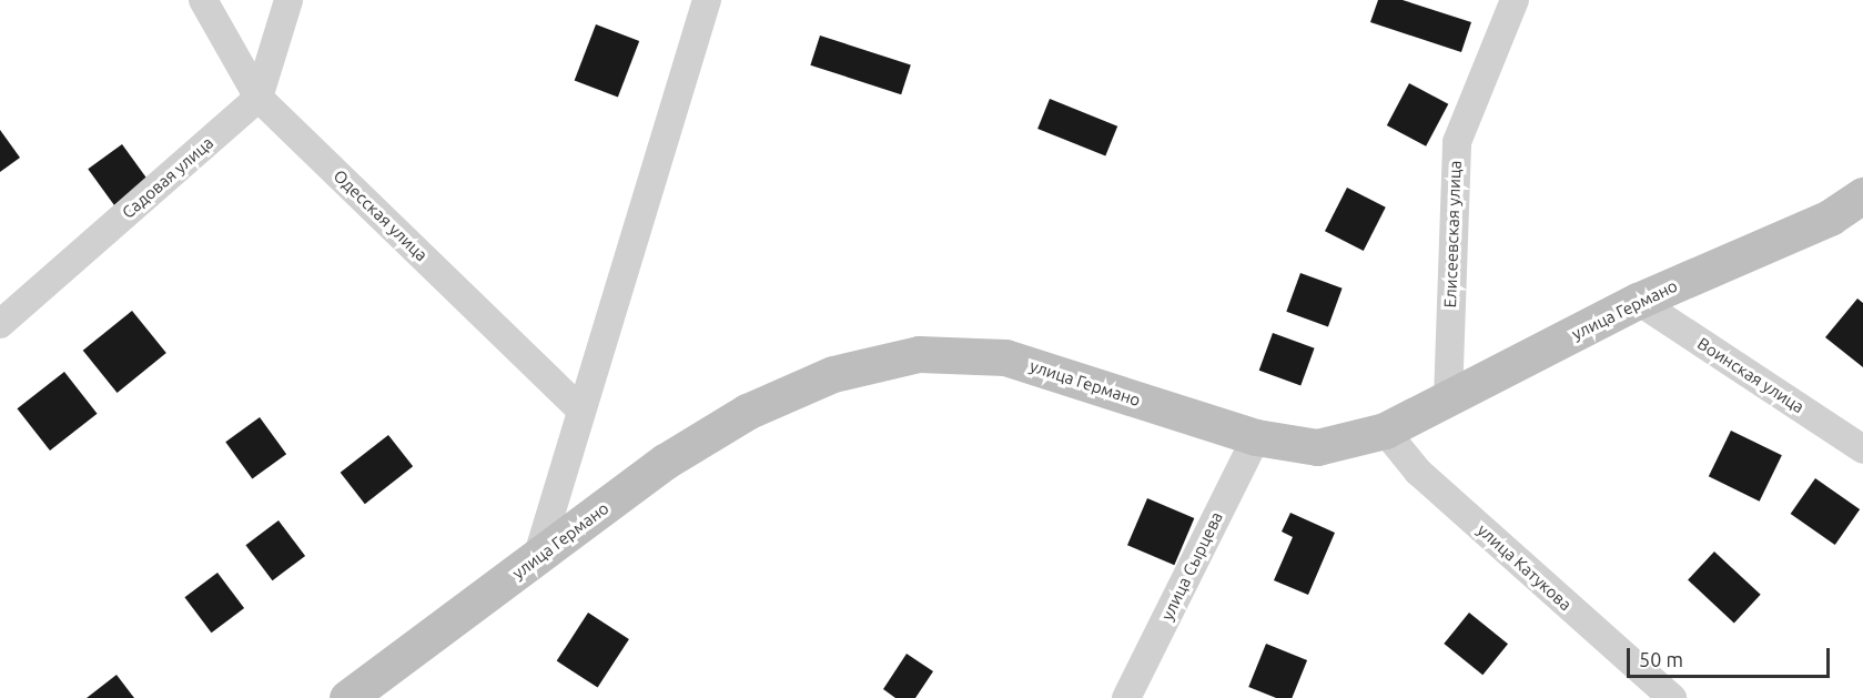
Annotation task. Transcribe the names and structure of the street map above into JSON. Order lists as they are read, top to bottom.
{
  "streets": {
    "main road": ["улица Германо"],
    "street": [
      "Садовая улица",
      "Одесская улица",
      "Елисеевская улица",
      "Воинская улица",
      "улица Сырцева",
      "улица Катукова"
    ]
  },
  "crossings": [
    ["Садовая улица", "Одесская улица"],
    ["Елисеевская улица", "улица Германо"],
    ["улица Германо", "Воинская улица"],
    ["улица Германо", "улица Сырцева"],
    ["улица Германо", "улица Катукова"]
  ],
  "scale_bar": "50 m"
}
